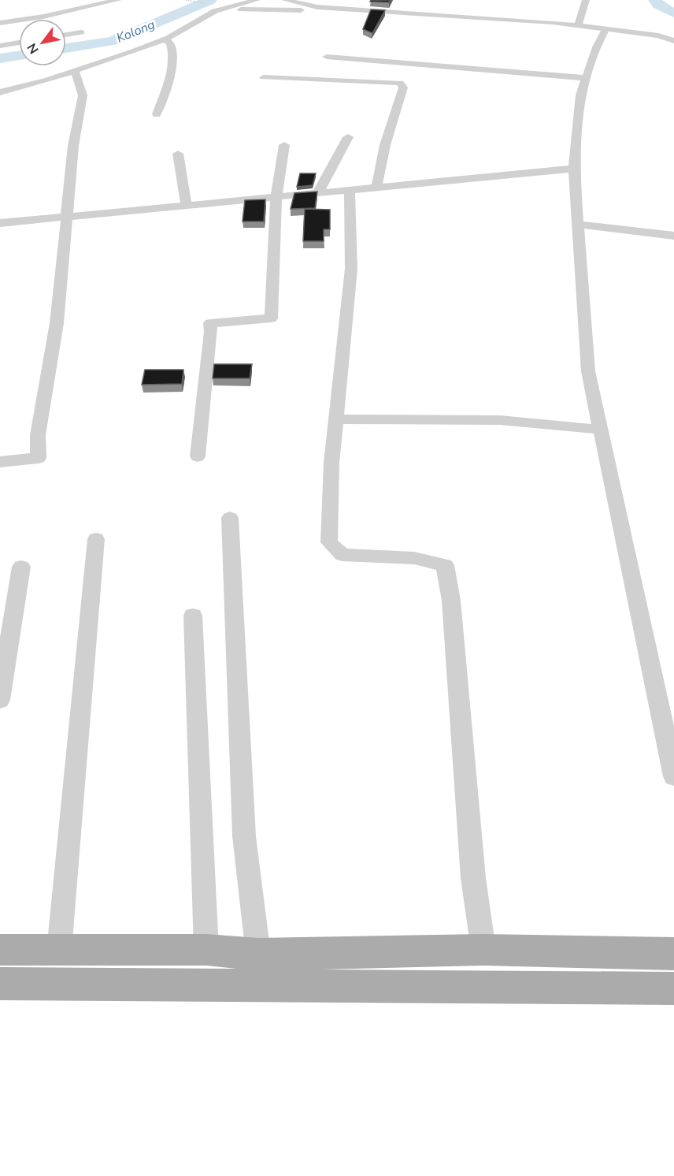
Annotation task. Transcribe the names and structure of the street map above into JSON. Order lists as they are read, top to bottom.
{
  "water": ["Kolong"],
  "north": "bottom left"
}
